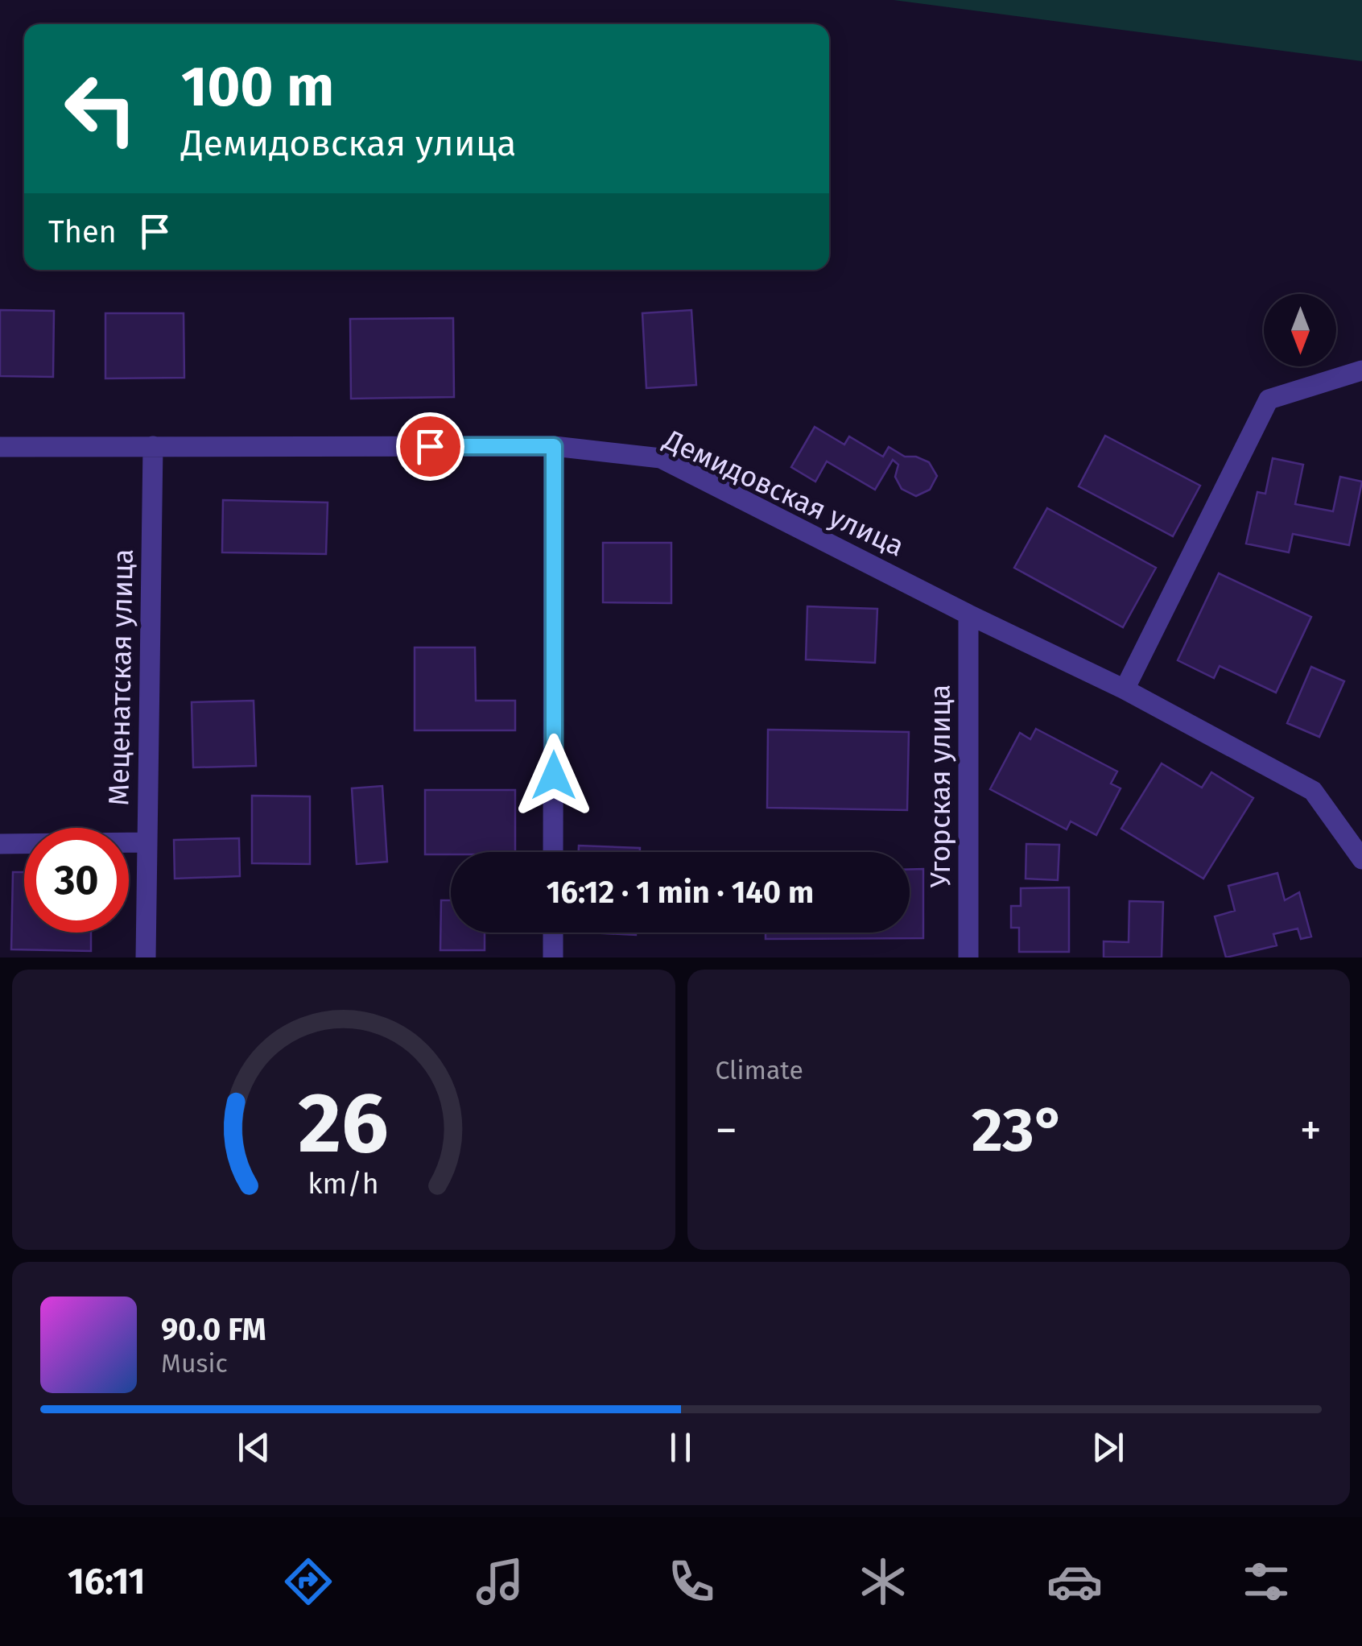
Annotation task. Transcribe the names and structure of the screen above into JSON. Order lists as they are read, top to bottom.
{
  "streets": {
    "street": ["Демидовская улица", "Меценатская улица", "Угорская улица"]
  },
  "crossings": [
    ["Демидовская улица", "Меценатская улица"],
    ["Демидовская улица", "Угорская улица"]
  ],
  "north": "bottom",
  "page": {
    "turn": ["100 m", "Демидовская улица"],
    "then": "Then",
    "limit": "30",
    "trip": "16:12 · 1 min · 140 m",
    "tile": "Climate",
    "heat": ["−", "23°", "+"],
    "song": ["90.0 FM", "Music"],
    "tabs": "16:11",
    "gauge": ["26", "km/h"]
  }
}
